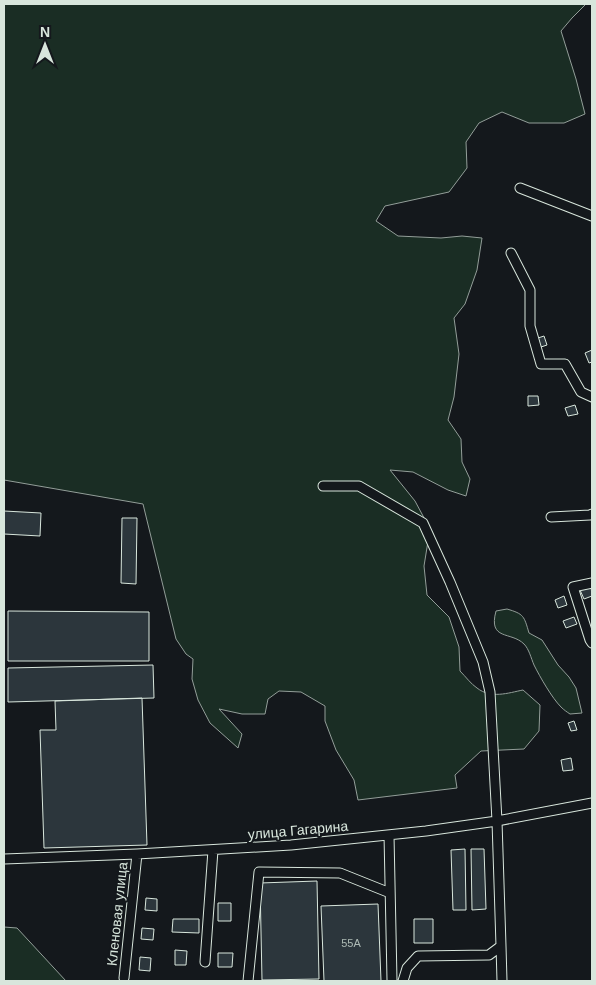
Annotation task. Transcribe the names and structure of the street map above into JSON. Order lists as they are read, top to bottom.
{
  "streets": {
    "street": ["улица Гагарина", "Кленовая улица"]
  },
  "crossings": [
    ["улица Гагарина", "Кленовая улица"]
  ],
  "house_numbers": ["55А"],
  "north": "top"
}
